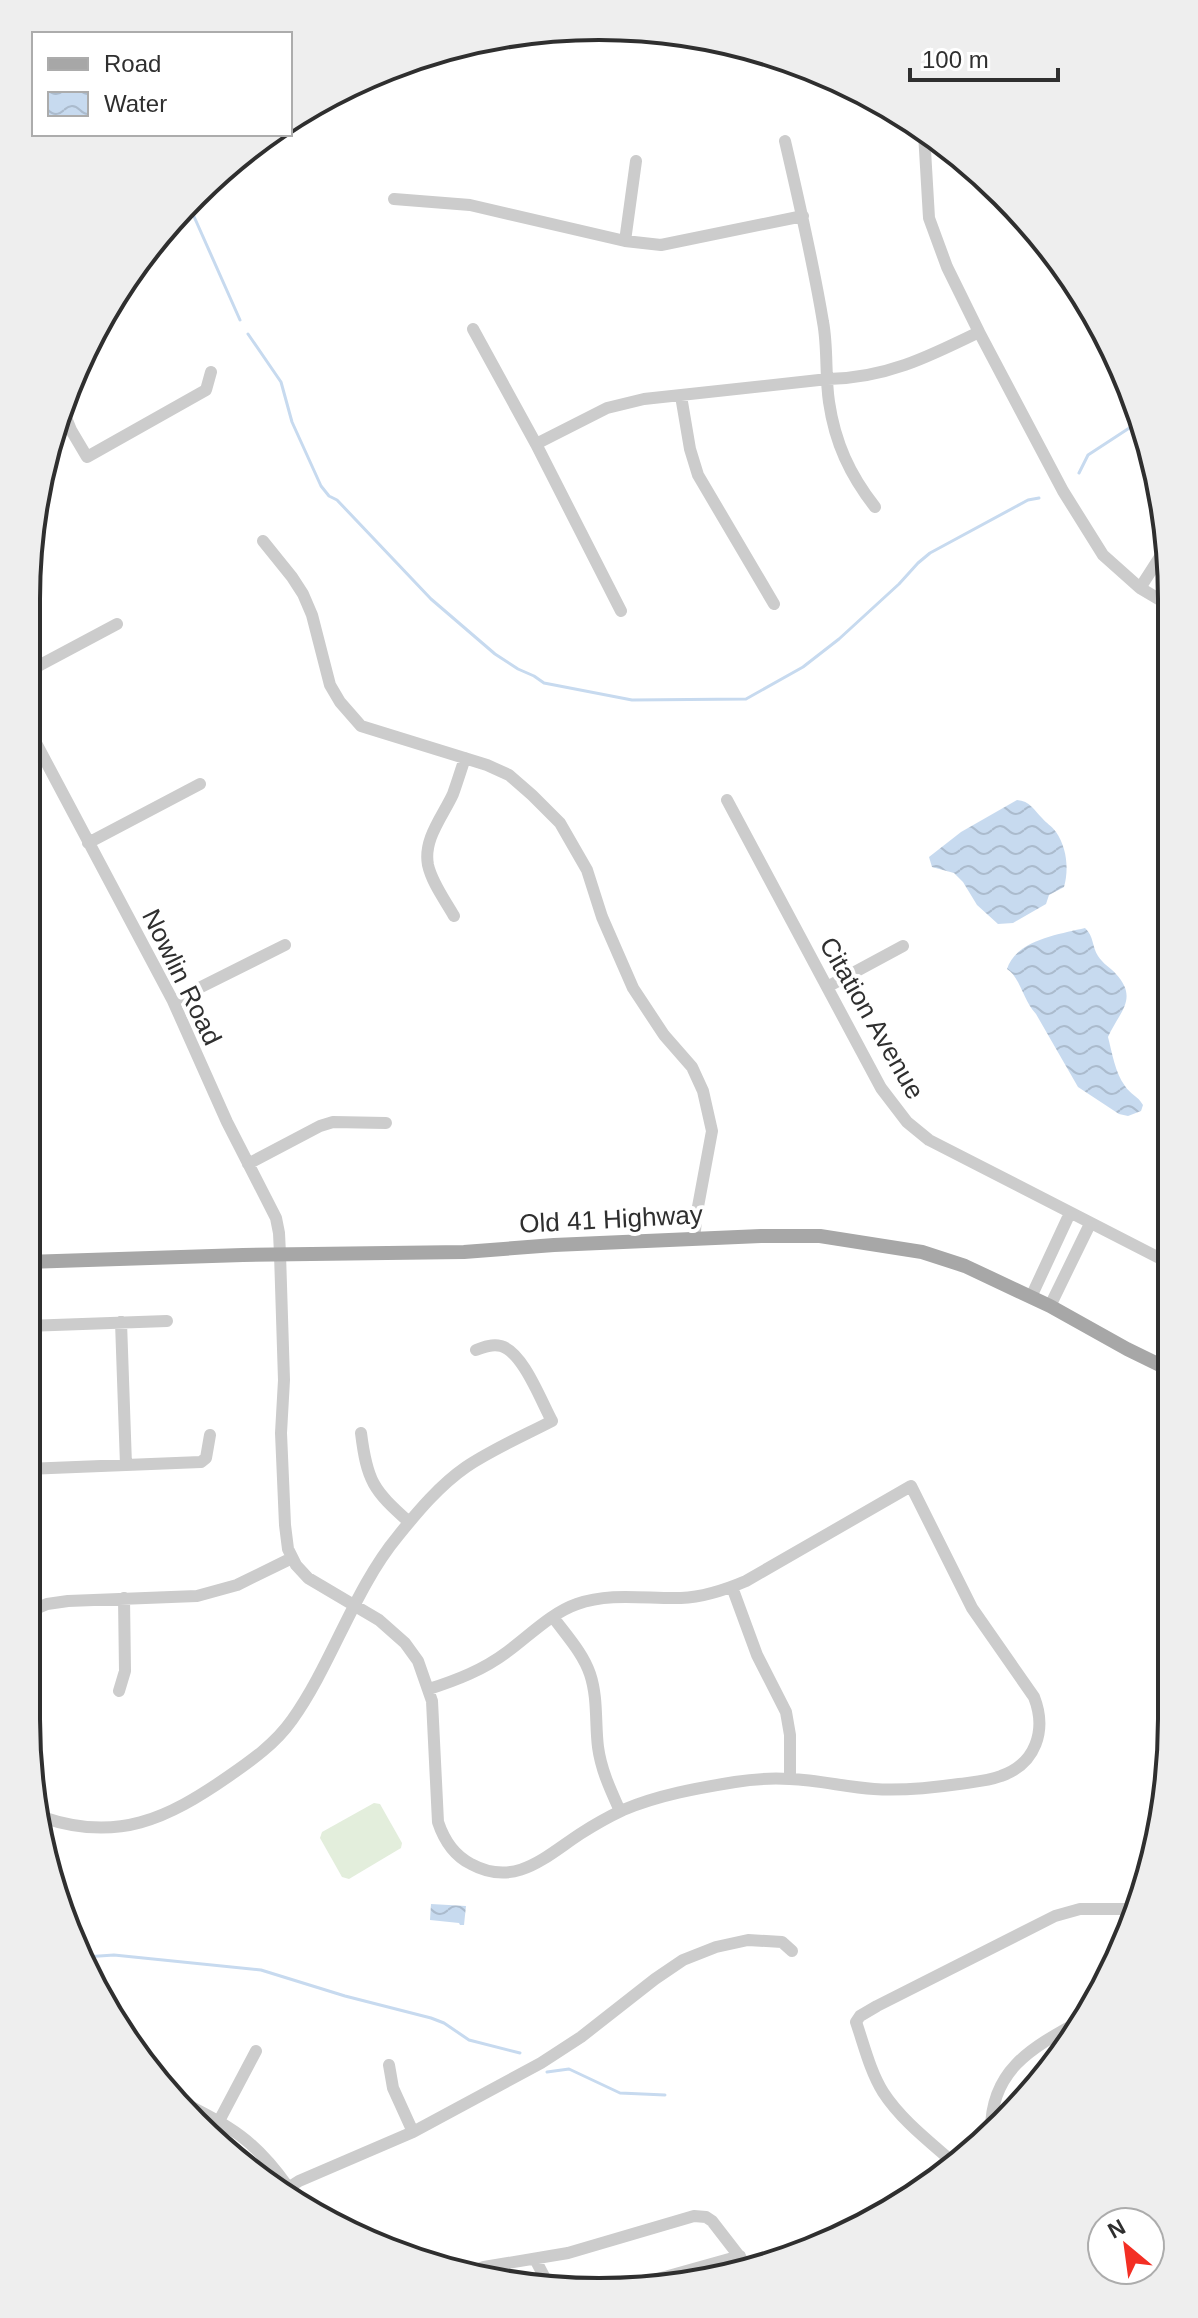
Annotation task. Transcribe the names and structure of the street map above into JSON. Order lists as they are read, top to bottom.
{
  "streets": {
    "main road": ["Old 41 Highway"],
    "street": ["Nowlin Road", "Citation Avenue"]
  },
  "crossings": [
    ["Nowlin Road", "Old 41 Highway"]
  ],
  "legend": ["Road", "Water"],
  "scale_bar": "100 m",
  "north": "top left"
}
